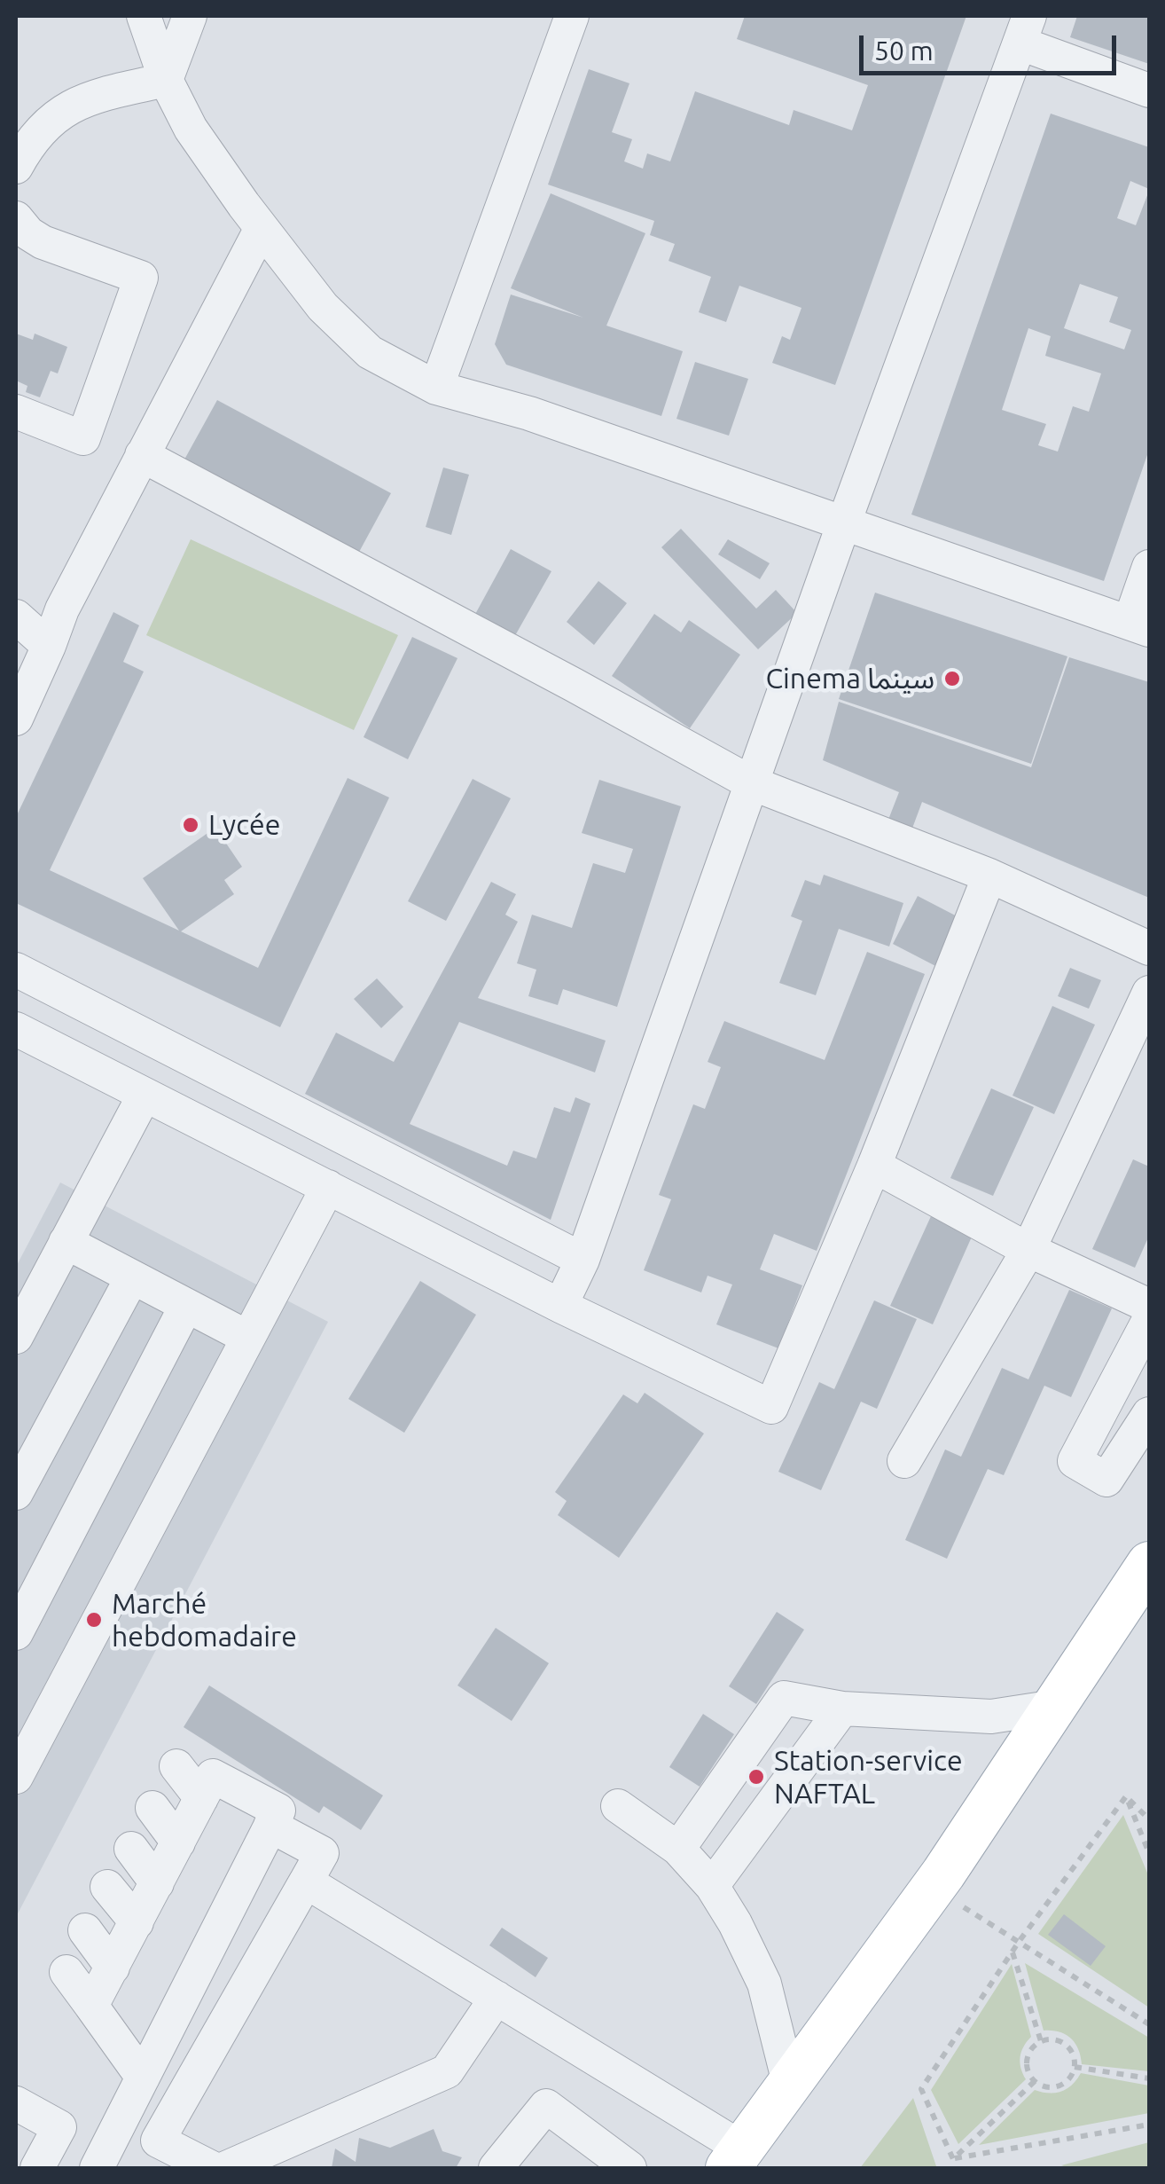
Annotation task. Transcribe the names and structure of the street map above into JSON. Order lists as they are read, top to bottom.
{
  "places": [
    "Cinema سينما",
    "Lycée",
    "Marché hebdomadaire",
    "Station-service NAFTAL"
  ],
  "scale_bar": "50 m"
}
